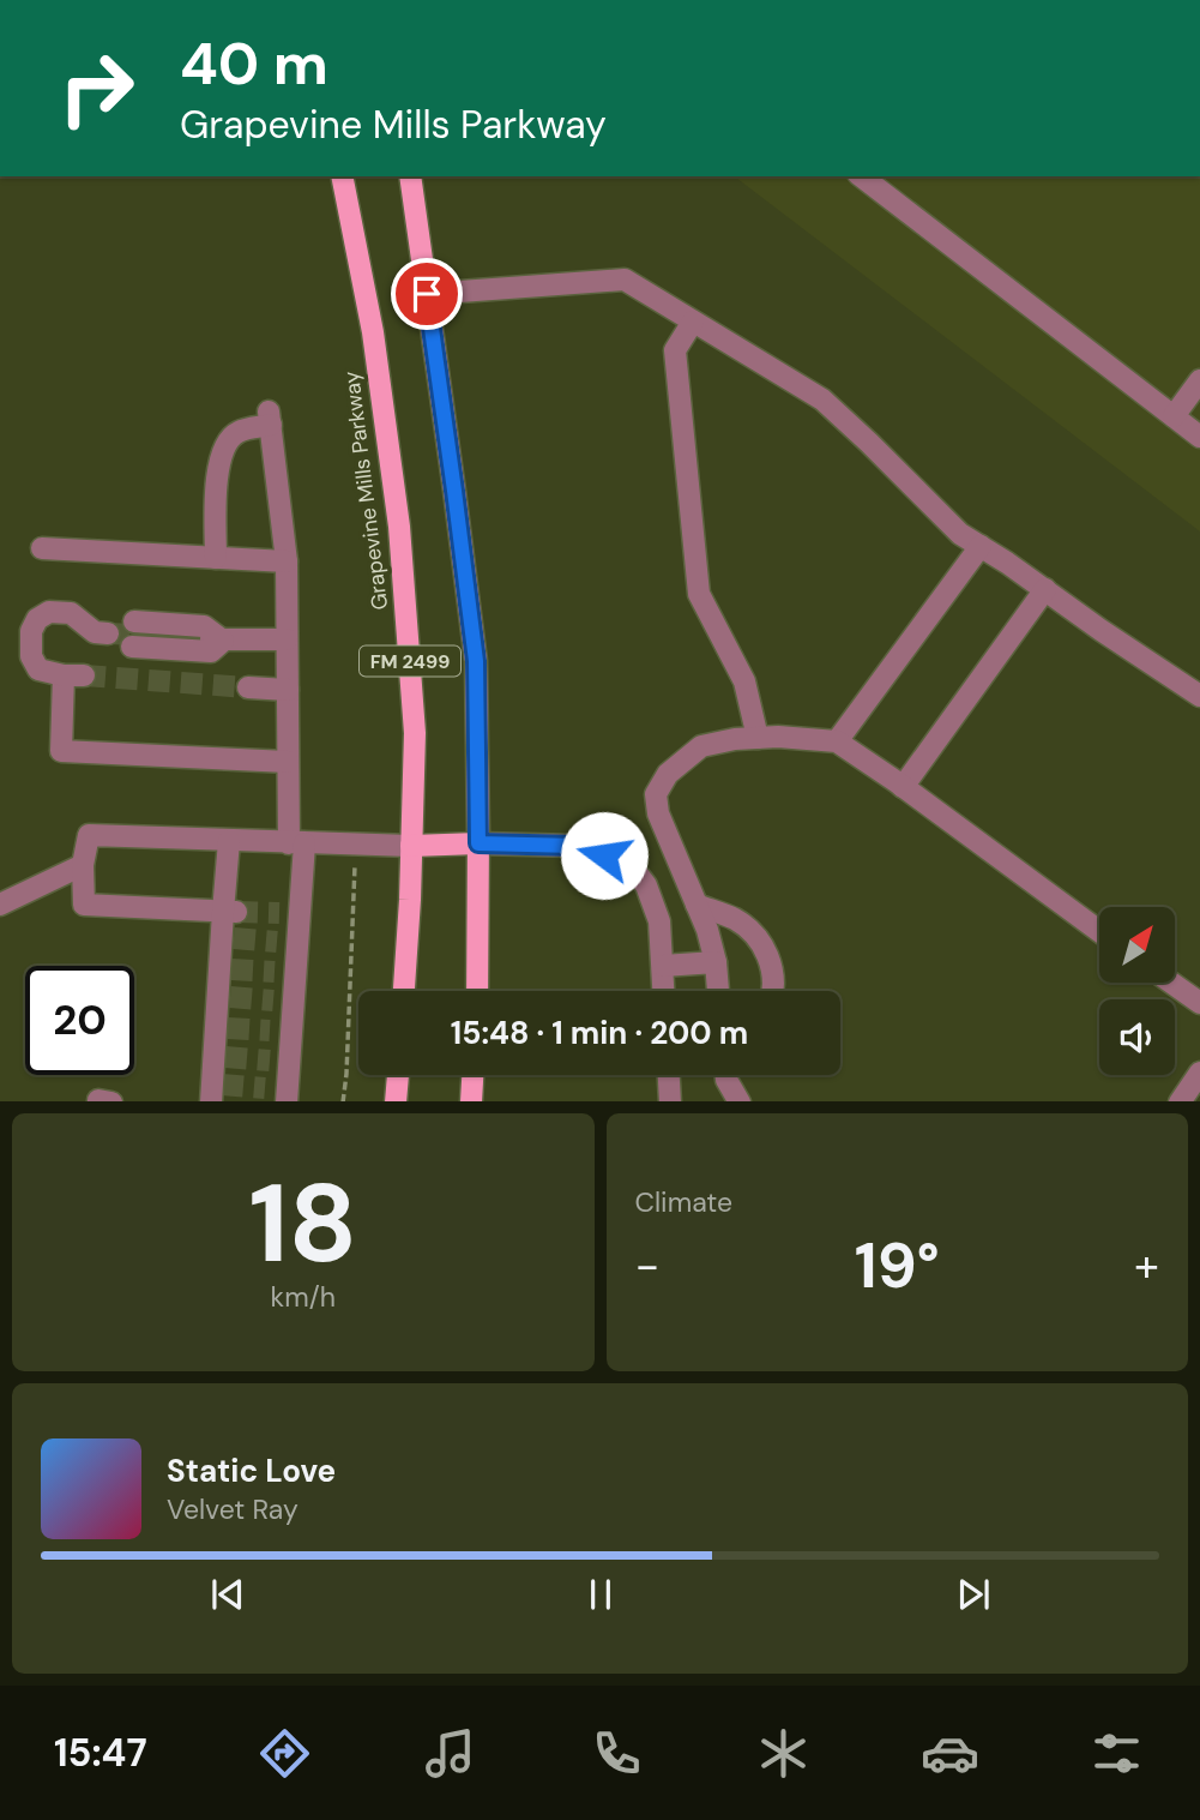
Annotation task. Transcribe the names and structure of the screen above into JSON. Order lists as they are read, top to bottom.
{
  "streets": {
    "main road": ["Grapevine Mills Parkway", "FM 2499"]
  },
  "north": "top right",
  "page": {
    "turn": ["40 m", "Grapevine Mills Parkway"],
    "limit": "20",
    "trip": "15:48 · 1 min · 200 m",
    "tile": [
      ["18", "km/h"],
      "Climate"
    ],
    "heat": ["−", "19°", "+"],
    "song": ["Static Love", "Velvet Ray"],
    "tabs": "15:47"
  }
}
